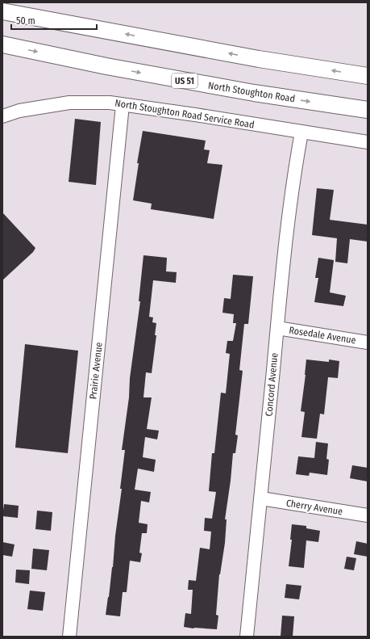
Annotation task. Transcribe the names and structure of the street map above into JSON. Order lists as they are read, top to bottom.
{
  "streets": {
    "main road": ["US 51", "North Stoughton Road"],
    "street": [
      "North Stoughton Road Service Road",
      "Rosedale Avenue",
      "Prairie Avenue",
      "Concord Avenue",
      "Cherry Avenue"
    ]
  },
  "crossings": [
    ["North Stoughton Road Service Road", "Prairie Avenue"],
    ["North Stoughton Road Service Road", "Concord Avenue"],
    ["Rosedale Avenue", "Concord Avenue"],
    ["Concord Avenue", "Cherry Avenue"]
  ],
  "scale_bar": "50 m"
}
